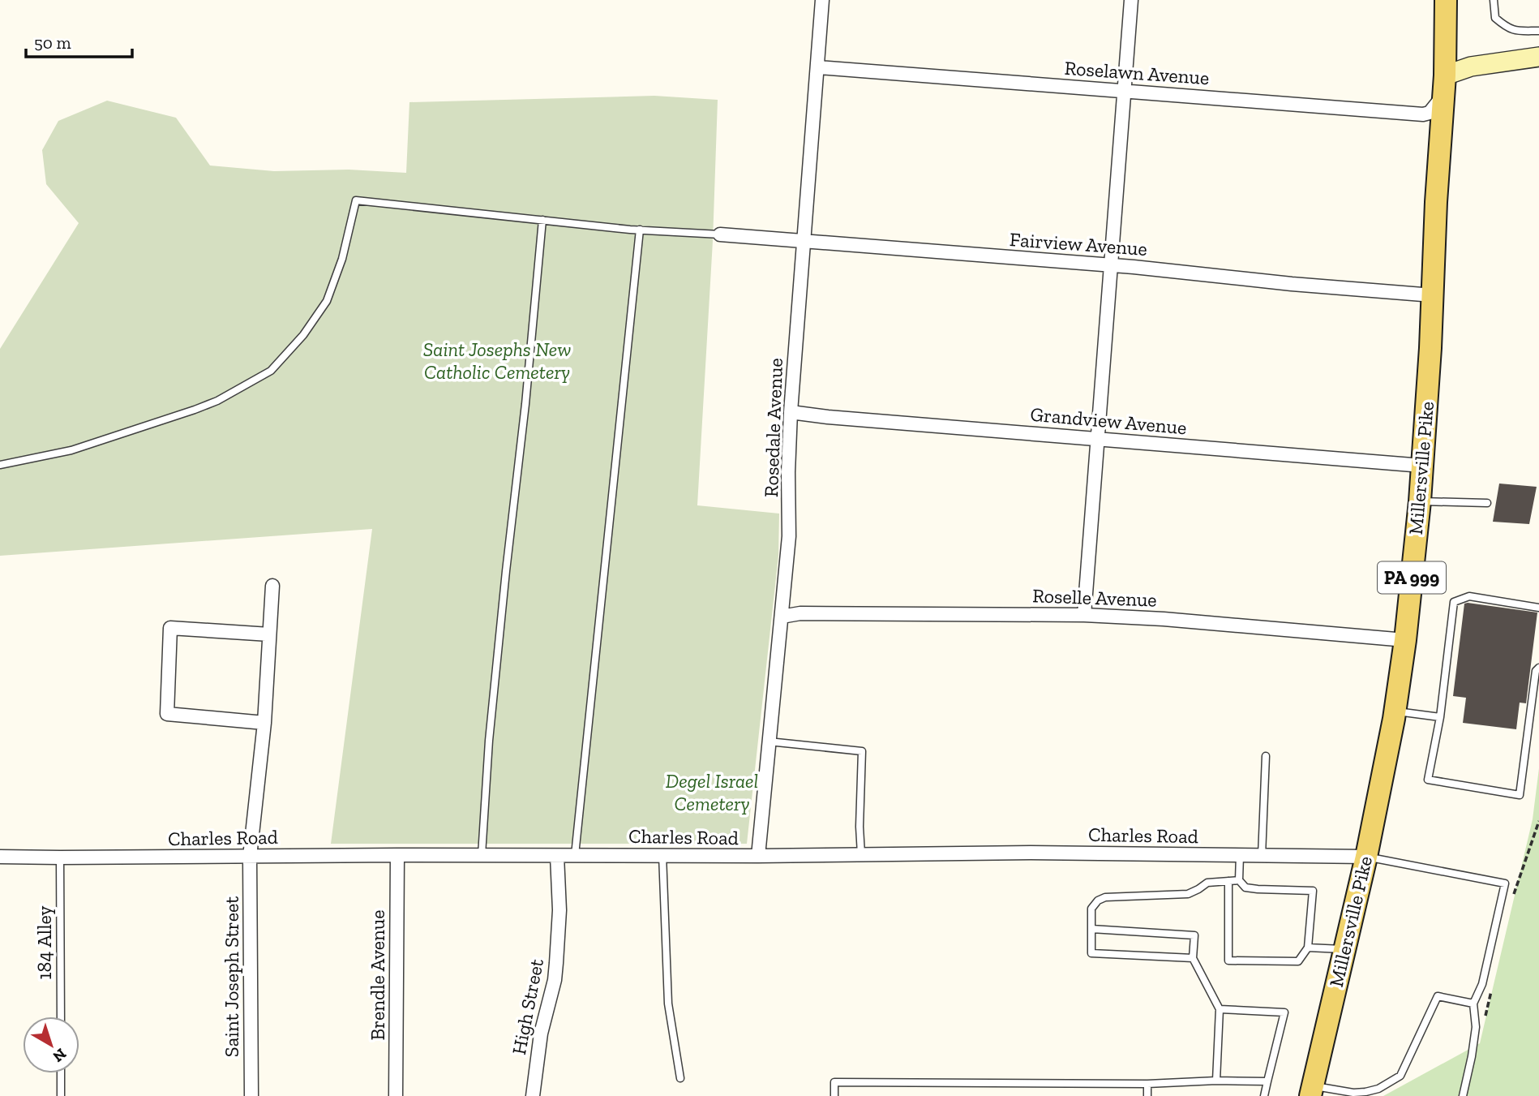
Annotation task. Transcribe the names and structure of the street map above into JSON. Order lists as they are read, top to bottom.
{
  "streets": {
    "main road": ["Millersville Pike", "PA 999"],
    "street": [
      "Roselawn Avenue",
      "Fairview Avenue",
      "Grandview Avenue",
      "Rosedale Avenue",
      "Roselle Avenue",
      "Charles Road",
      "Brendle Avenue",
      "Saint Joseph Street",
      "High Street"
    ],
    "lane": ["184 Alley"]
  },
  "crossings": [
    ["Roselawn Avenue", "Rosedale Avenue"],
    ["Roselawn Avenue", "Millersville Pike"],
    ["Fairview Avenue", "Rosedale Avenue"],
    ["Fairview Avenue", "Millersville Pike"],
    ["Grandview Avenue", "Rosedale Avenue"],
    ["Grandview Avenue", "Millersville Pike"],
    ["Rosedale Avenue", "Roselle Avenue"],
    ["Rosedale Avenue", "Charles Road"],
    ["Millersville Pike", "Roselle Avenue"],
    ["Millersville Pike", "Charles Road"],
    ["Charles Road", "184 Alley"],
    ["Charles Road", "Brendle Avenue"],
    ["Charles Road", "Saint Joseph Street"],
    ["Charles Road", "High Street"]
  ],
  "parks": ["Saint Josephs New Catholic Cemetery", "Degel Israel Cemetery"],
  "scale_bar": "50 m",
  "north": "bottom right"
}
